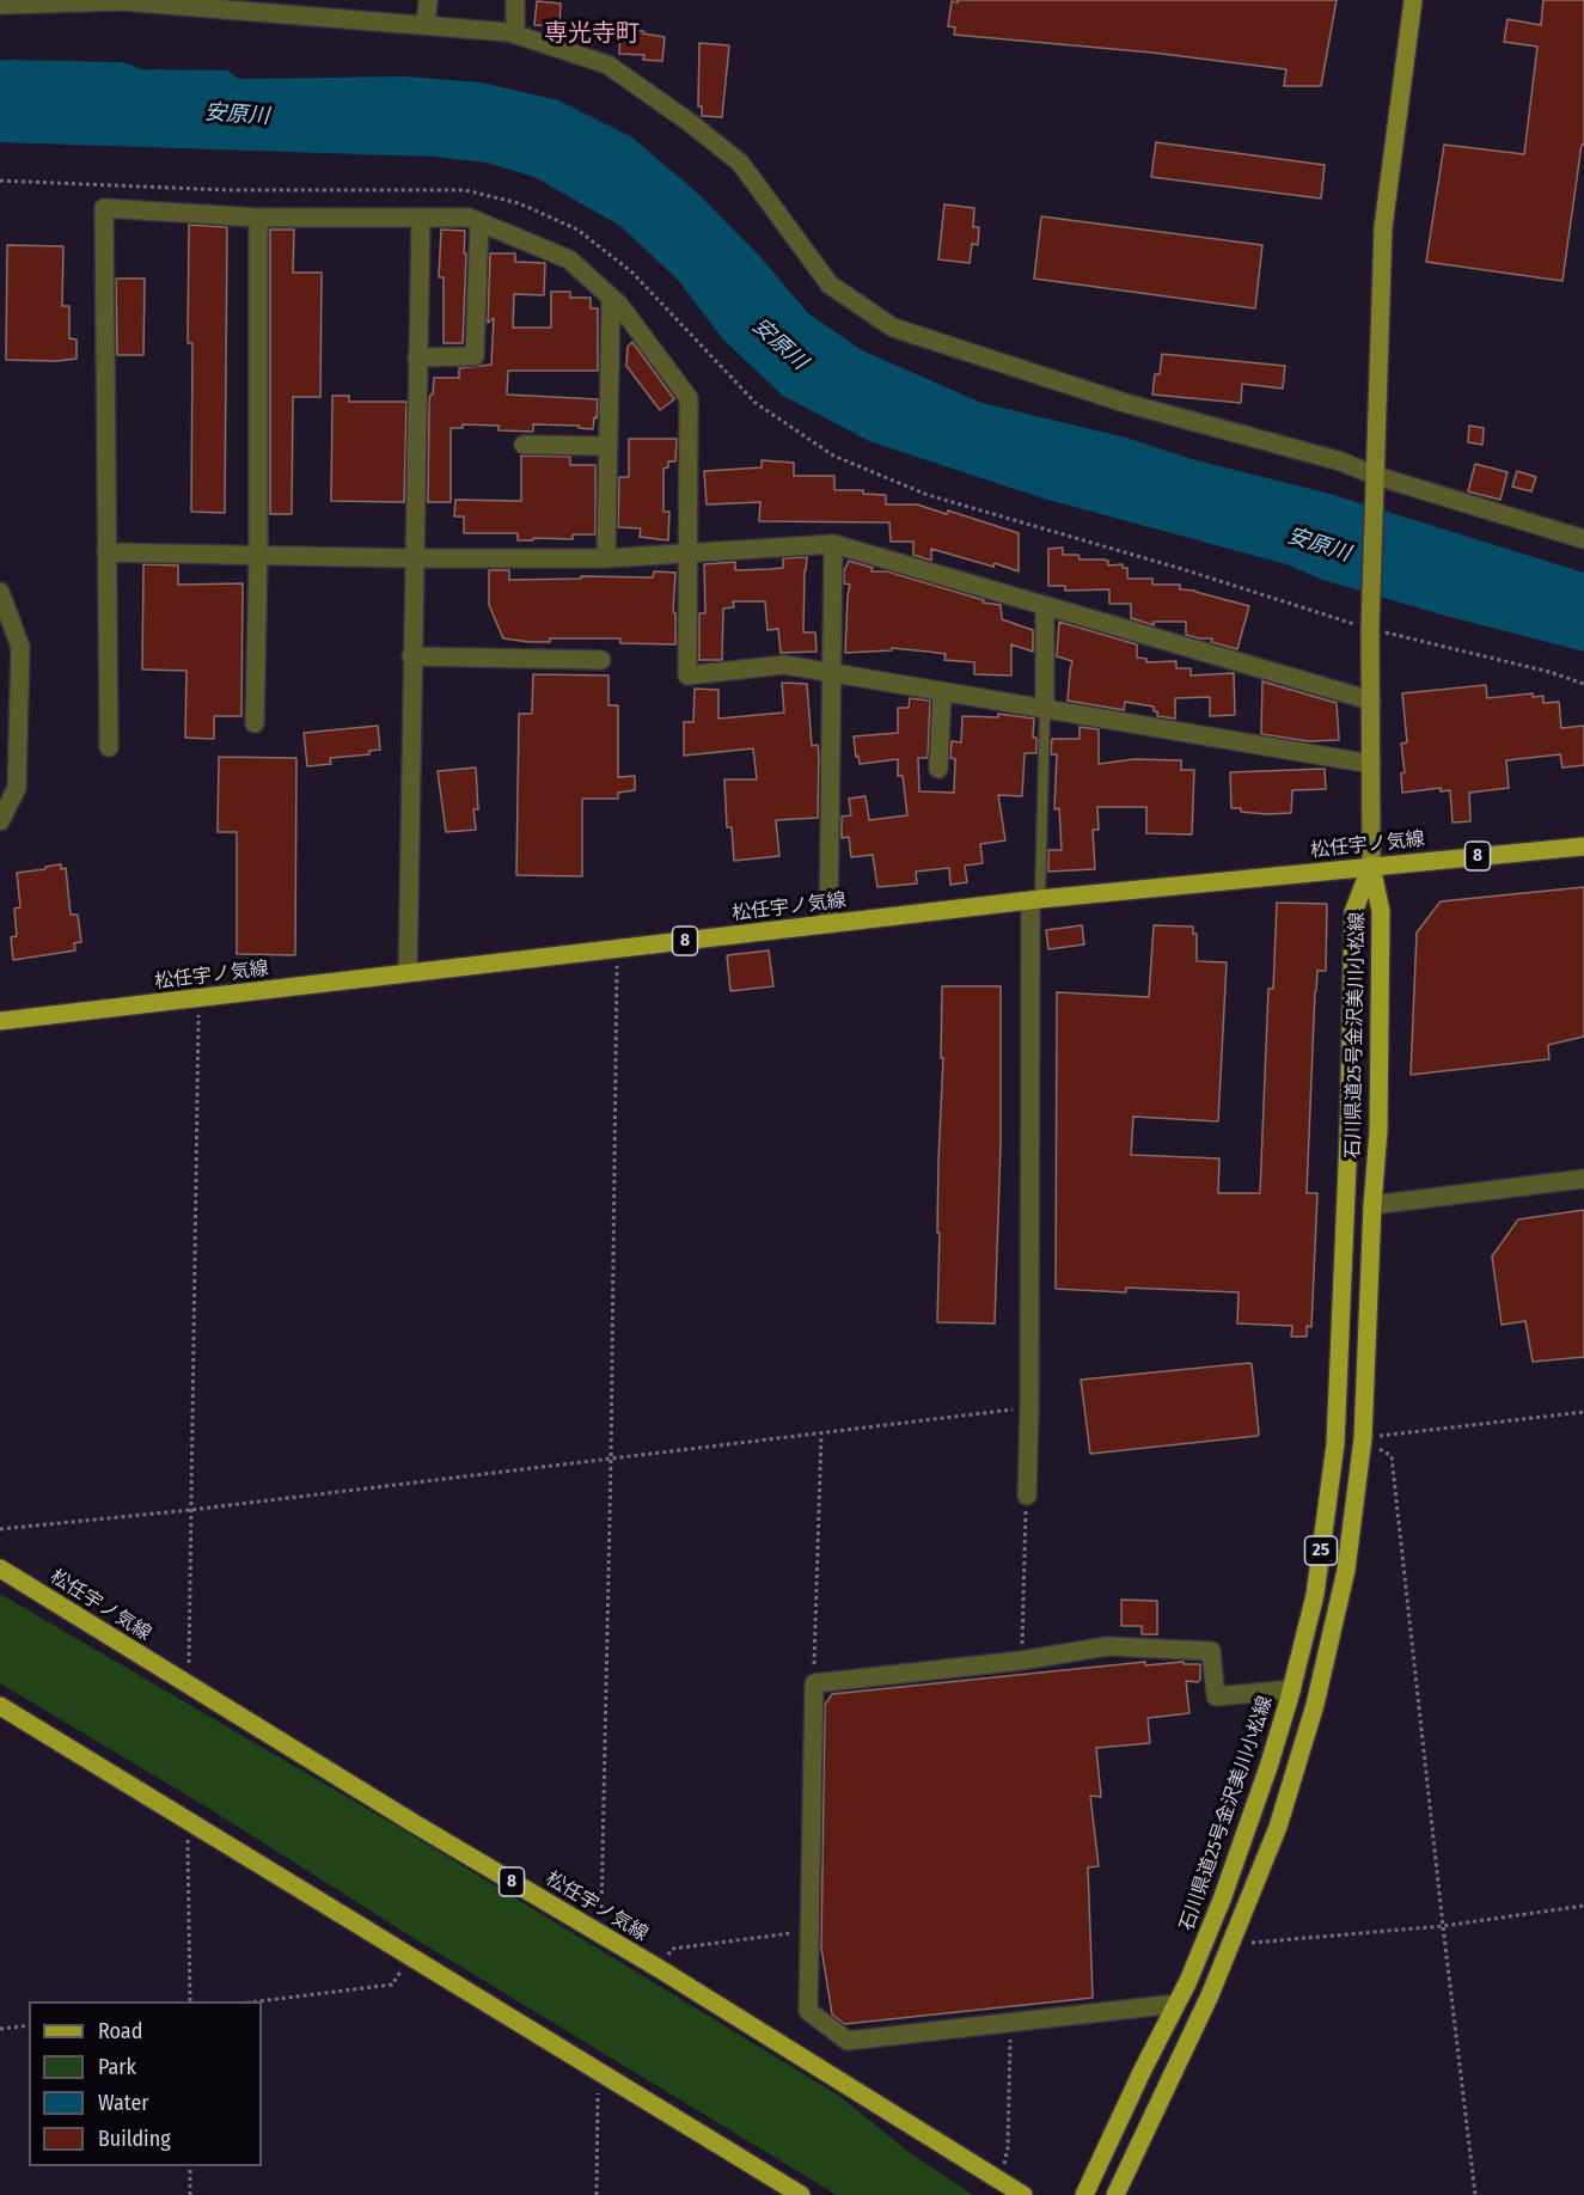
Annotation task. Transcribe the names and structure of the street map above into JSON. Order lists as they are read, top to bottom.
{
  "streets": {
    "main road": [
      "松任宇ノ気線",
      "8",
      "石川県道25号金沢美川小松線",
      "25"
    ]
  },
  "crossings": [
    ["松任宇ノ気線", "石川県道25号金沢美川小松線"]
  ],
  "districts": ["専光寺町"],
  "water": ["安原川"],
  "legend": [
    "Road",
    "Park",
    "Water",
    "Building"
  ]
}
